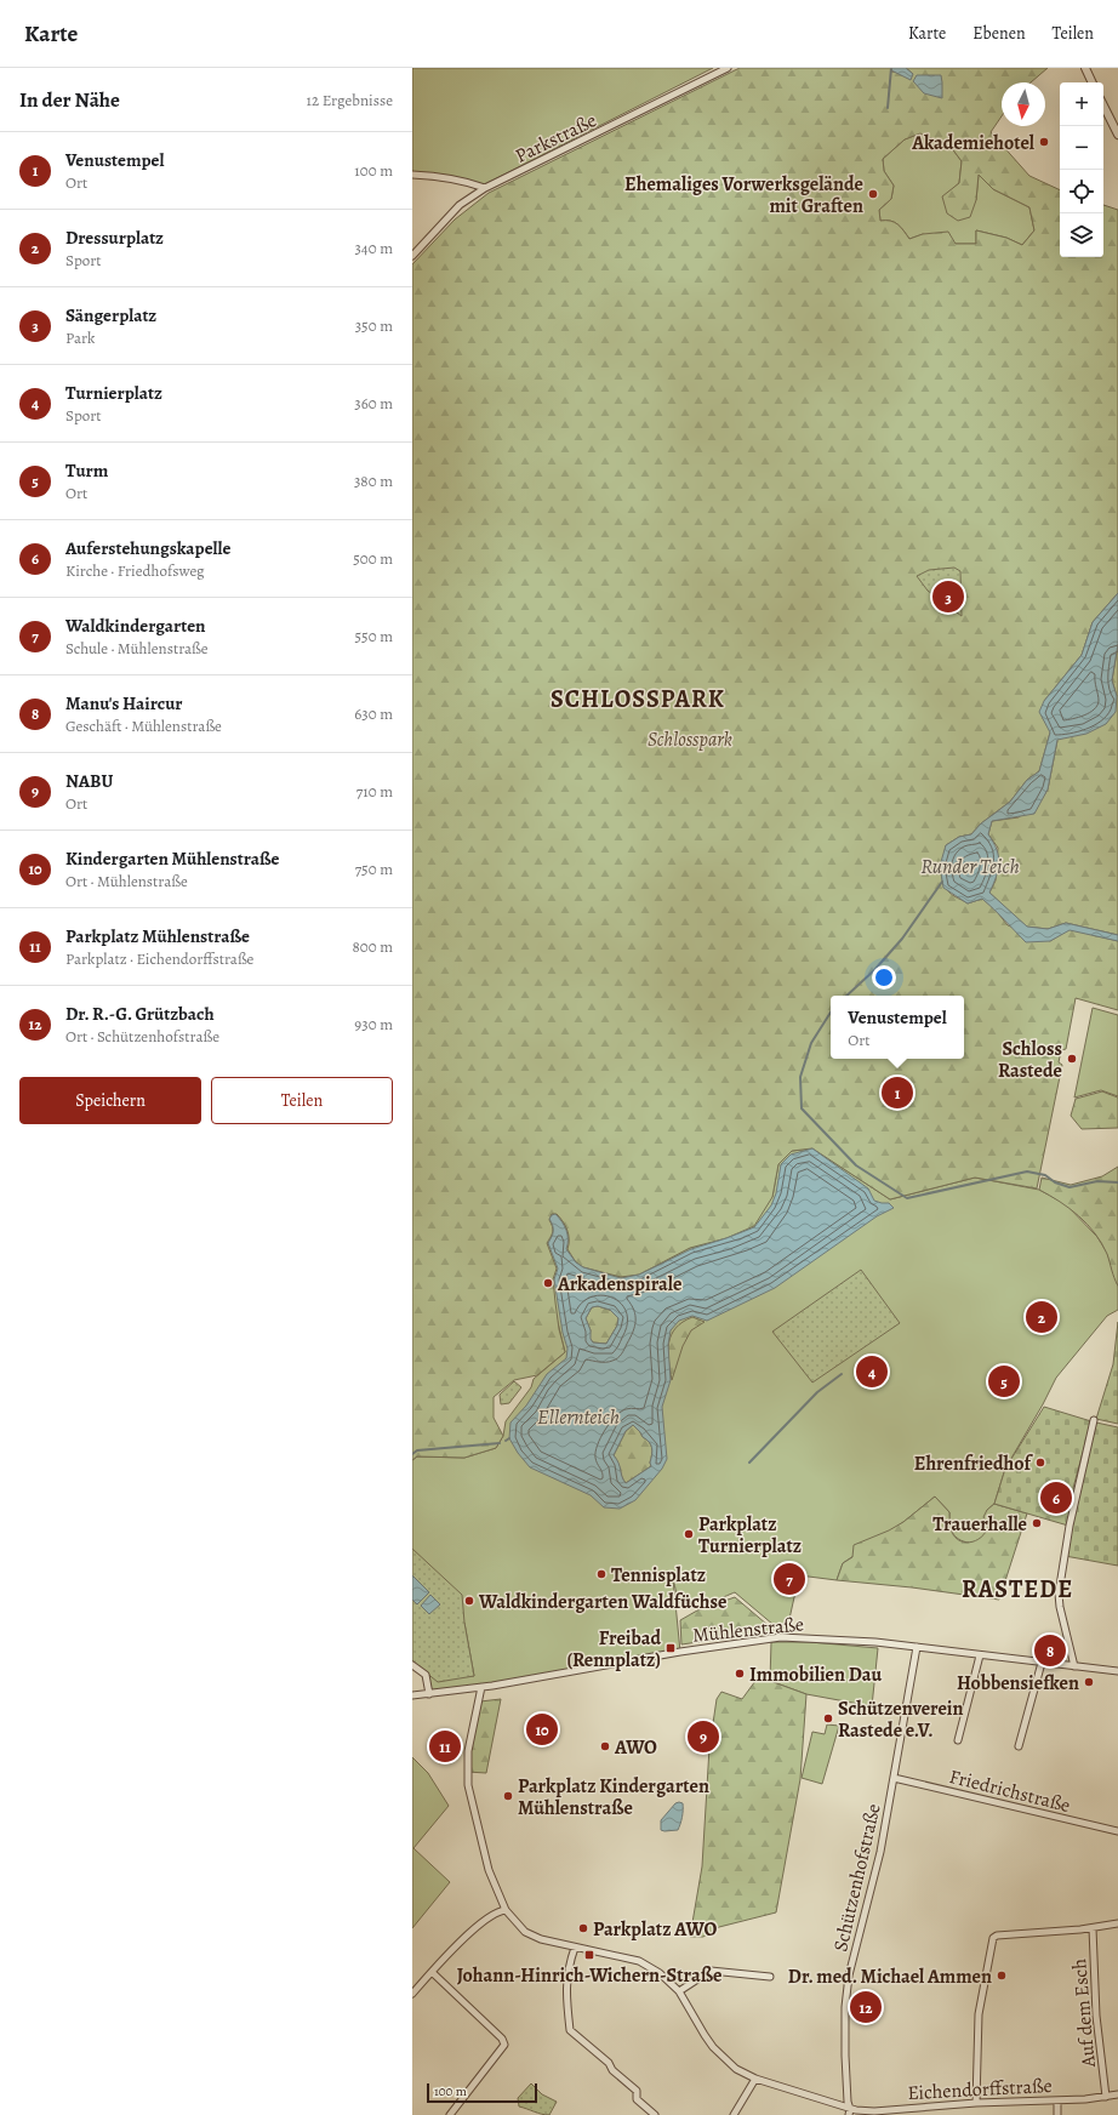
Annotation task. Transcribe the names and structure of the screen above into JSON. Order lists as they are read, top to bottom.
{
  "streets": {
    "street": [
      "Parkstraße",
      "Mühlenstraße",
      "Friedrichstraße",
      "Schützenhofstraße",
      "Auf dem Esch",
      "Eichendorffstraße"
    ]
  },
  "crossings": [
    ["Mühlenstraße", "Schützenhofstraße"],
    ["Mühlenstraße", "Eichendorffstraße"],
    ["Friedrichstraße", "Schützenhofstraße"],
    ["Schützenhofstraße", "Eichendorffstraße"],
    ["Auf dem Esch", "Eichendorffstraße"]
  ],
  "districts": ["SCHLOSSPARK", "RASTEDE"],
  "water": ["Runder Teich", "Ellernteich"],
  "parks": ["Schlosspark"],
  "places": {
    "other": [
      "Akademiehotel",
      "Ehemaliges Vorwerksgelände mit Graften",
      "Schloss Rastede",
      "Arkadenspirale",
      "Ehrenfriedhof",
      "Trauerhalle",
      "Parkplatz Turnierplatz",
      "Tennisplatz",
      "Waldkindergarten Waldfüchse",
      "Immobilien Dau",
      "Hobbensiefken",
      "Schützenverein Rastede e.V.",
      "AWO",
      "Parkplatz Kindergarten Mühlenstraße",
      "Parkplatz AWO",
      "Dr. med. Michael Ammen"
    ],
    "transit": ["Freibad (Rennplatz)", "Johann-Hinrich-Wichern-Straße"]
  },
  "scale_bar": "100 m",
  "north": "bottom",
  "page": {
    "header": "Karte",
    "nav": ["Karte", "Ebenen", "Teilen"],
    "heading": ["In der Nähe", "12 Ergebnisse"],
    "map_buttons": ["+", "−"],
    "list": [
      {
        "mark": "1",
        "name": "Venustempel",
        "note": "Ort",
        "value": "100 m"
      },
      {
        "mark": "2",
        "name": "Dressurplatz",
        "note": "Sport",
        "value": "340 m"
      },
      {
        "mark": "3",
        "name": "Sängerplatz",
        "note": "Park",
        "value": "350 m"
      },
      {
        "mark": "4",
        "name": "Turnierplatz",
        "note": "Sport",
        "value": "360 m"
      },
      {
        "mark": "5",
        "name": "Turm",
        "note": "Ort",
        "value": "380 m"
      },
      {
        "mark": "6",
        "name": "Auferstehungskapelle",
        "note": "Kirche · Friedhofsweg",
        "value": "500 m"
      },
      {
        "mark": "7",
        "name": "Waldkindergarten",
        "note": "Schule · Mühlenstraße",
        "value": "550 m"
      },
      {
        "mark": "8",
        "name": "Manu's Haircur",
        "note": "Geschäft · Mühlenstraße",
        "value": "630 m"
      },
      {
        "mark": "9",
        "name": "NABU",
        "note": "Ort",
        "value": "710 m"
      },
      {
        "mark": "10",
        "name": "Kindergarten Mühlenstraße",
        "note": "Ort · Mühlenstraße",
        "value": "750 m"
      },
      {
        "mark": "11",
        "name": "Parkplatz Mühlenstraße",
        "note": "Parkplatz · Eichendorffstraße",
        "value": "800 m"
      },
      {
        "mark": "12",
        "name": "Dr. R.-G. Grützbach",
        "note": "Ort · Schützenhofstraße",
        "value": "930 m"
      }
    ],
    "pins": [
      "3",
      "1",
      "2",
      "4",
      "5",
      "6",
      "7",
      "8",
      "10",
      "9",
      "11",
      "12"
    ],
    "popup": ["Venustempel", "Ort"],
    "buttons": ["Speichern", "Teilen"],
    "scale": "100 m"
  }
}
